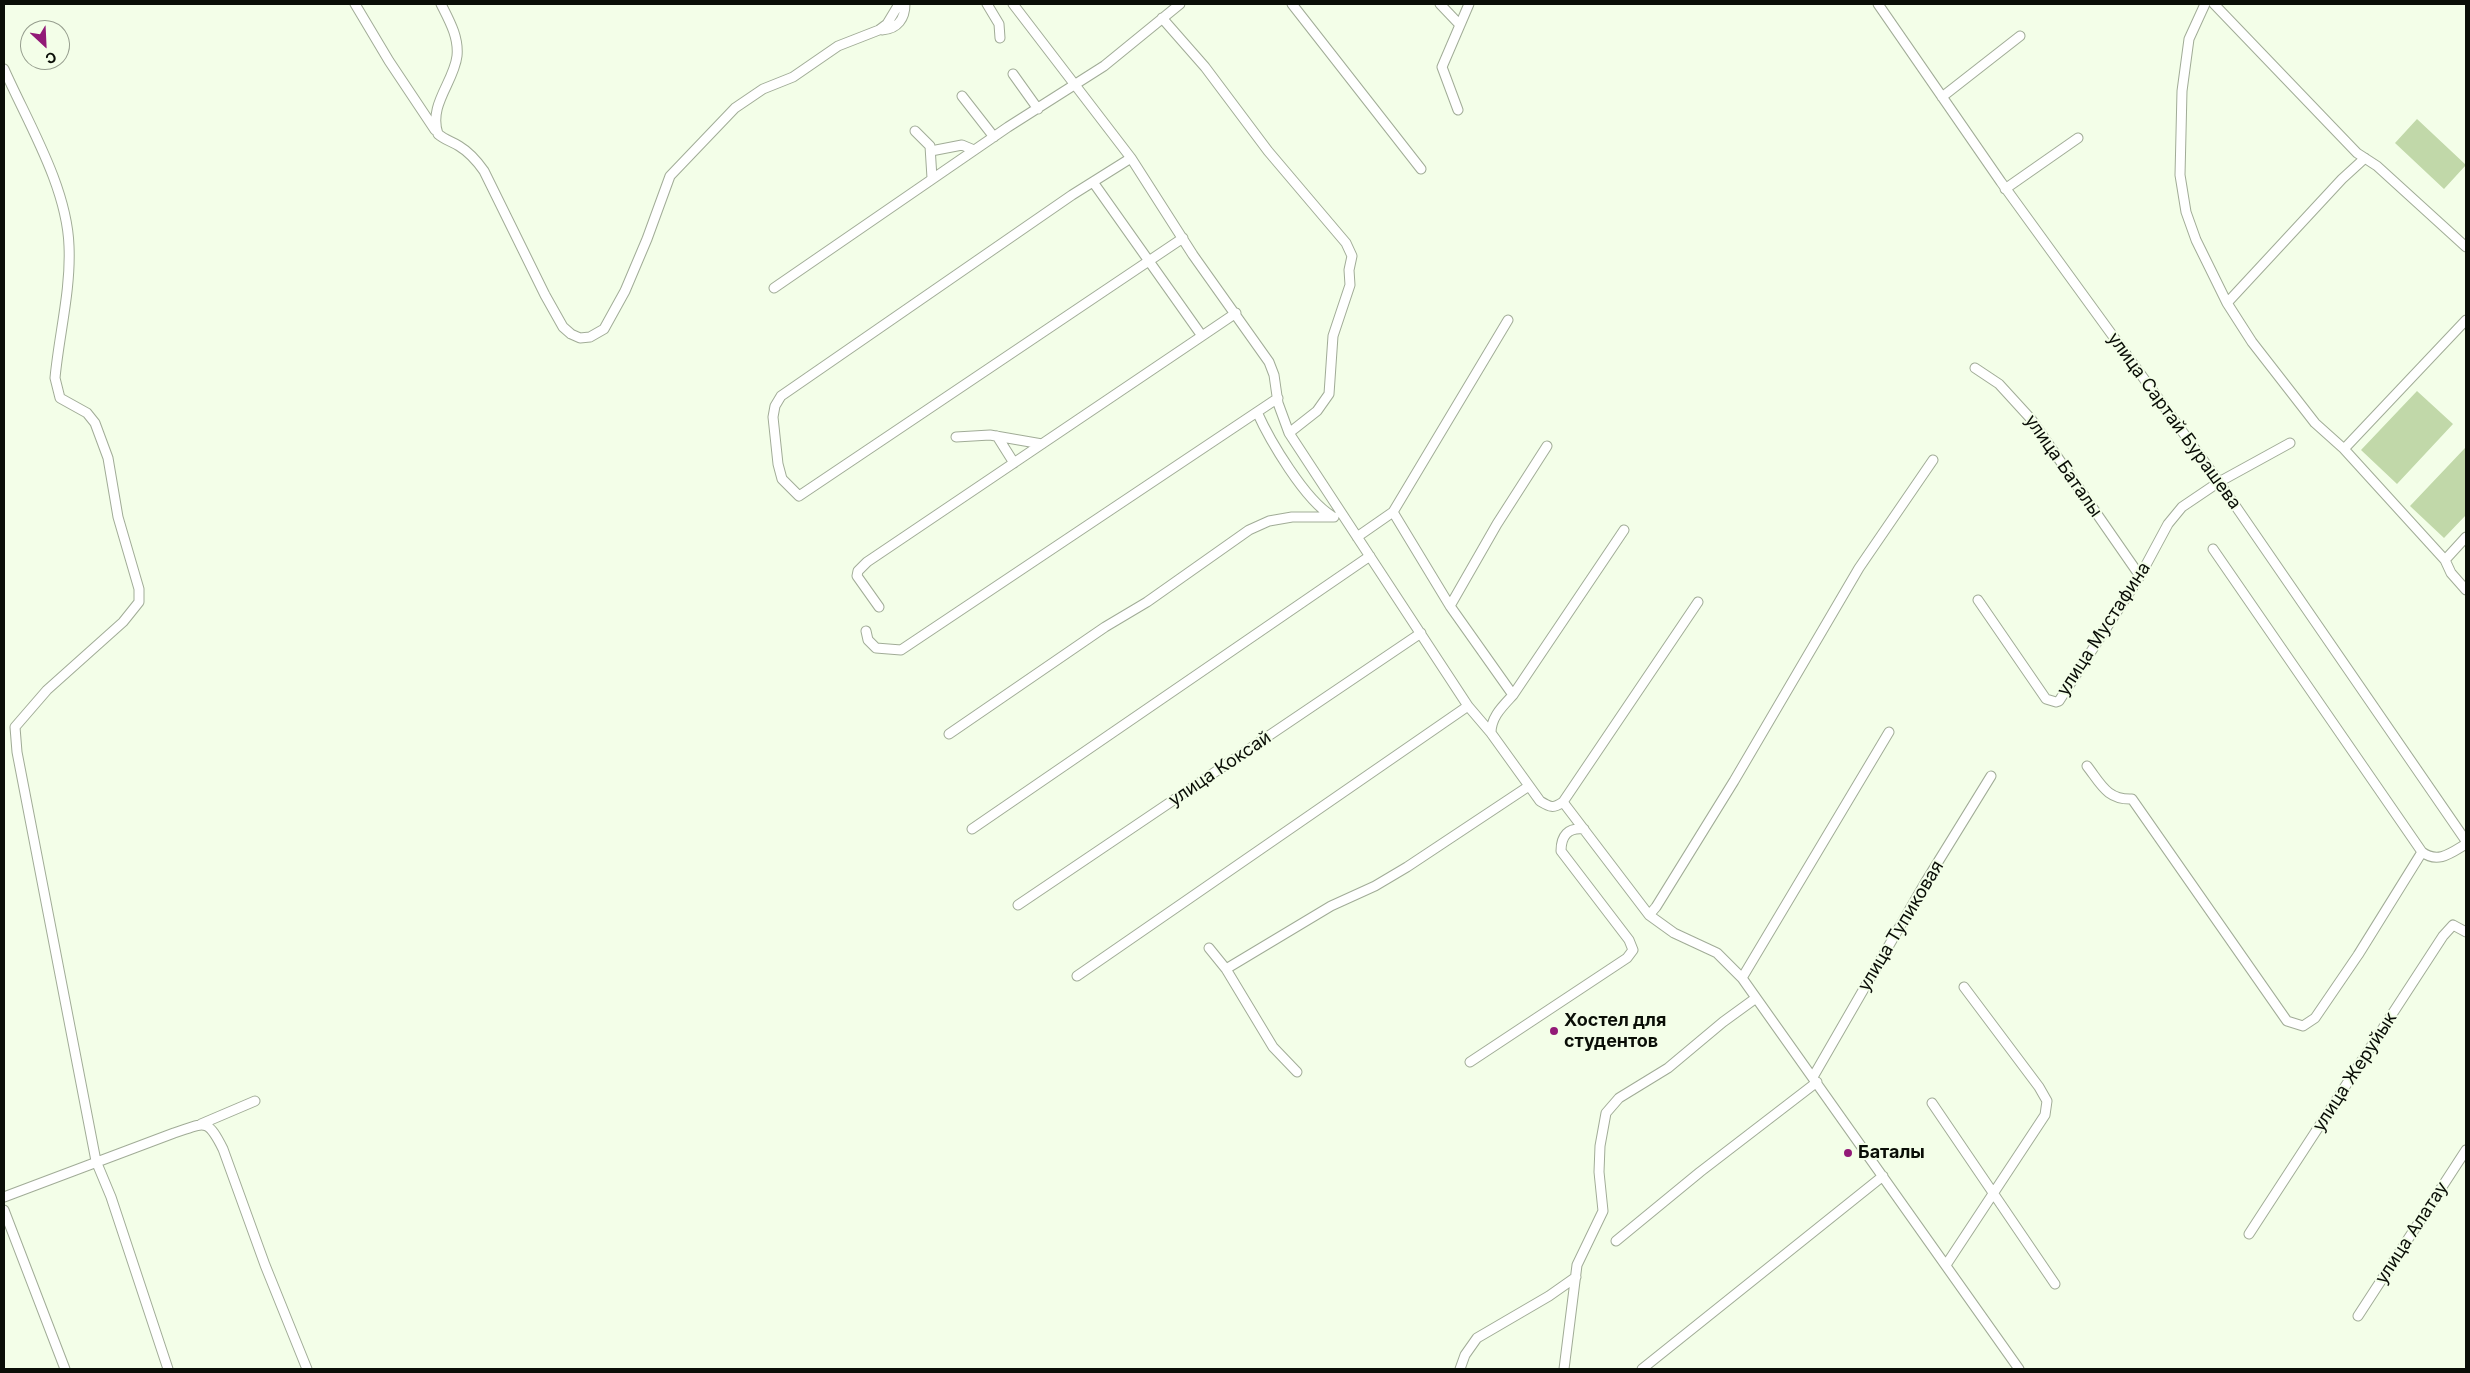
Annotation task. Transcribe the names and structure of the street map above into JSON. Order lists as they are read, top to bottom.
{
  "streets": {
    "street": [
      "улица Сартай Бурашева",
      "улица Баталы",
      "улица Мустафина",
      "улица Коксай",
      "улица Тупиковая",
      "улица Жеруйык",
      "улица Алатау"
    ]
  },
  "crossings": [
    ["улица Сартай Бурашева", "улица Мустафина"],
    ["улица Баталы", "улица Мустафина"]
  ],
  "places": ["Хостел для студентов", "Баталы"],
  "north": "bottom right"
}
